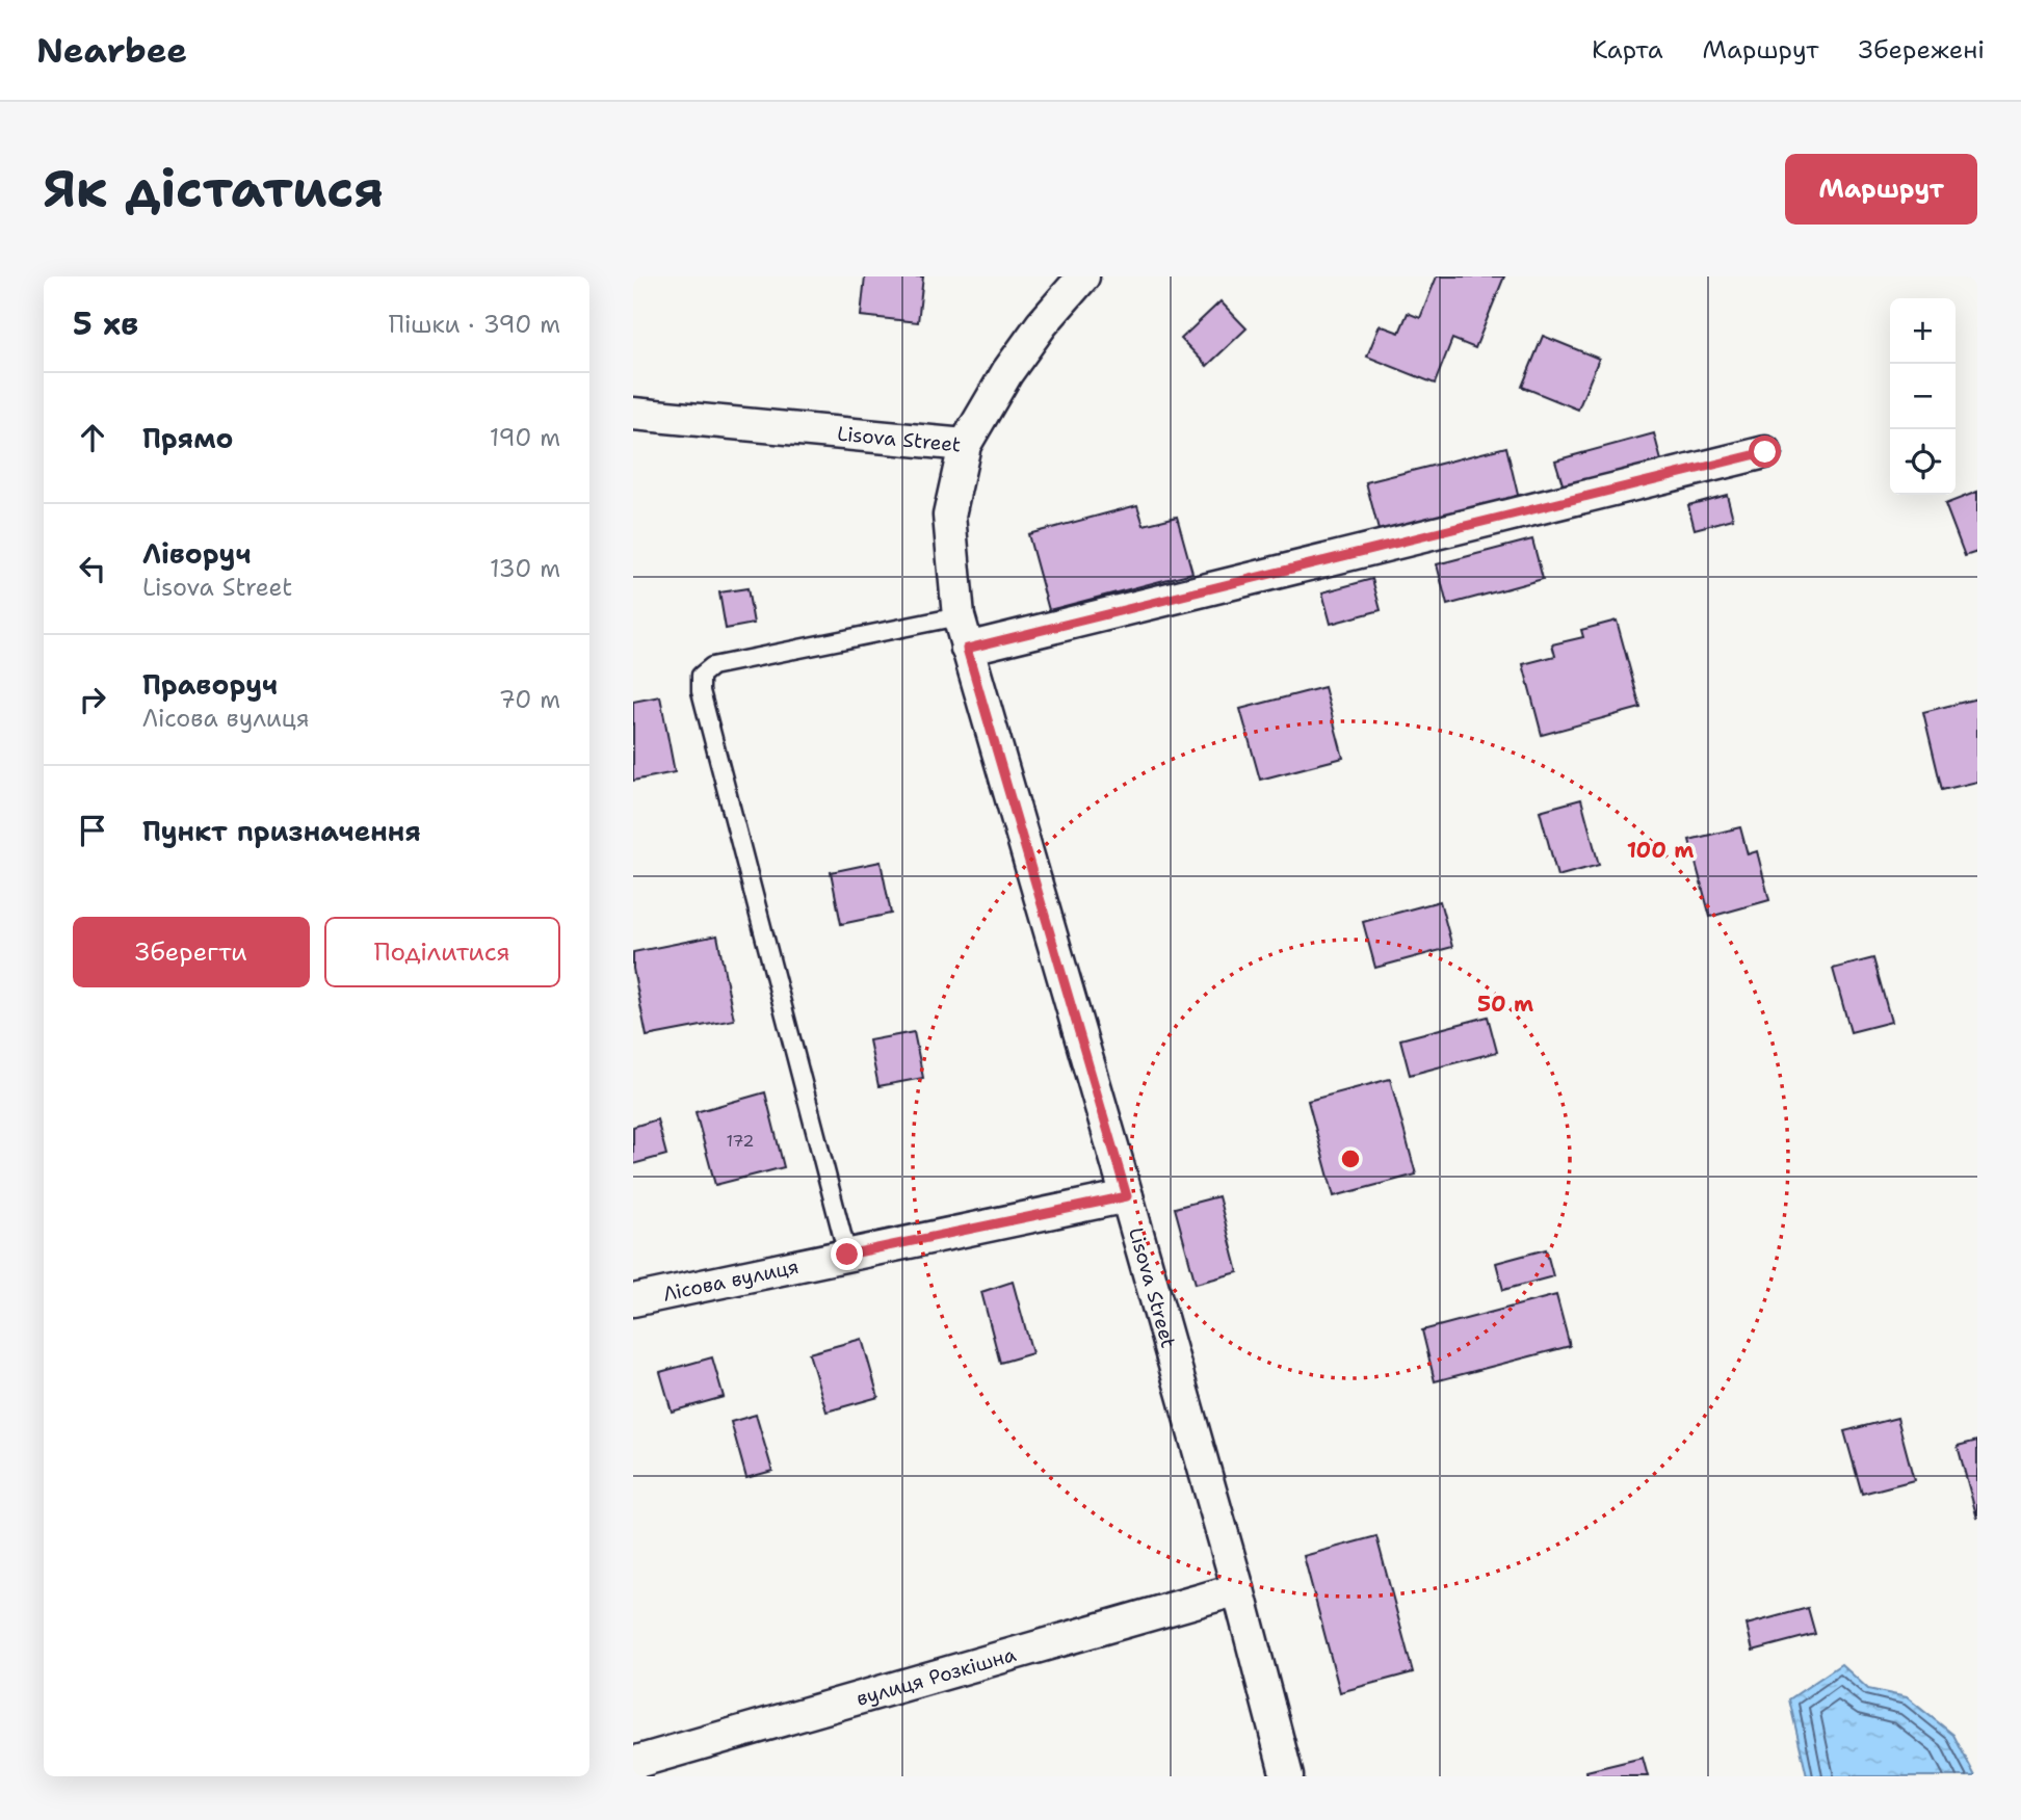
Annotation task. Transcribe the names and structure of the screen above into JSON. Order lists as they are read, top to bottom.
{
  "streets": {
    "street": ["Lisova Street", "Лісова вулиця", "вулиця Розкішна"]
  },
  "crossings": [
    ["Lisova Street", "Лісова вулиця"],
    ["Lisova Street", "вулиця Розкішна"]
  ],
  "house_numbers": ["172"],
  "page": {
    "header": "Nearbee",
    "nav": ["Карта", "Маршрут", "Збережені"],
    "buttons": [
      "Маршрут",
      ["Зберегти", "Поділитися"]
    ],
    "title": "Як дістатися",
    "heading": ["5 хв", "Пішки · 390 m"],
    "map_buttons": ["+", "−"],
    "list": [
      ["Прямо", "190 m"],
      ["Ліворуч", "Lisova Street", "130 m"],
      ["Праворуч", "Лісова вулиця", "70 m"],
      "Пункт призначення"
    ]
  },
  "rings": ["100 m", "50 m"]
}
